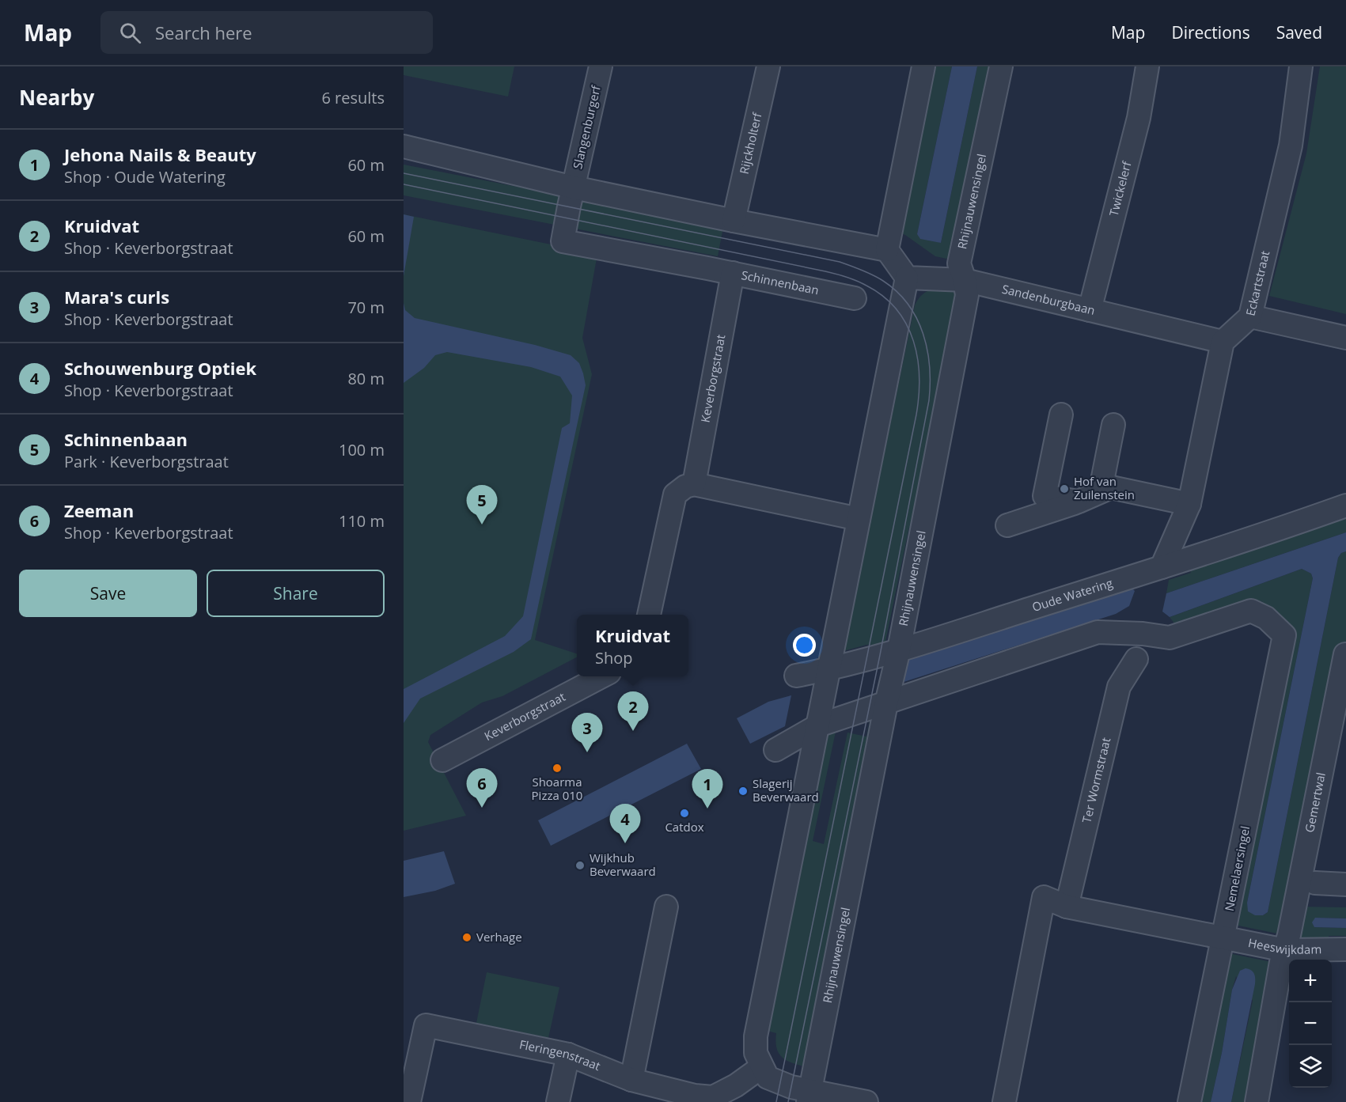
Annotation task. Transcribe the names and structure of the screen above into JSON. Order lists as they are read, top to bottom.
{
  "streets": {
    "street": [
      "Slangenburgerf",
      "Rijckholterf",
      "Twickelerf",
      "Rhijnauwensingel",
      "Eckartstraat",
      "Schinnenbaan",
      "Sandenburgbaan",
      "Keverborgstraat",
      "Oude Watering",
      "Ter Wormstraat",
      "Gemertwal",
      "Nemelaersingel",
      "Heeswijkdam",
      "Fleringenstraat"
    ]
  },
  "crossings": [
    ["Slangenburgerf", "Schinnenbaan"],
    ["Twickelerf", "Sandenburgbaan"],
    ["Rhijnauwensingel", "Sandenburgbaan"],
    ["Rhijnauwensingel", "Oude Watering"],
    ["Rhijnauwensingel", "Nemelaersingel"],
    ["Eckartstraat", "Sandenburgbaan"],
    ["Schinnenbaan", "Keverborgstraat"],
    ["Gemertwal", "Heeswijkdam"],
    ["Nemelaersingel", "Heeswijkdam"]
  ],
  "places": [
    "Hof van Zuilenstein",
    "Shoarma Pizza 010",
    "Slagerij Beverwaard",
    "Catdox",
    "Wijkhub Beverwaard",
    "Verhage"
  ],
  "page": {
    "header": "Map",
    "search": "Search here",
    "nav": ["Map", "Directions", "Saved"],
    "heading": ["Nearby", "6 results"],
    "list": [
      {
        "mark": "1",
        "name": "Jehona Nails & Beauty",
        "note": "Shop · Oude Watering",
        "value": "60 m"
      },
      {
        "mark": "2",
        "name": "Kruidvat",
        "note": "Shop · Keverborgstraat",
        "value": "60 m"
      },
      {
        "mark": "3",
        "name": "Mara's curls",
        "note": "Shop · Keverborgstraat",
        "value": "70 m"
      },
      {
        "mark": "4",
        "name": "Schouwenburg Optiek",
        "note": "Shop · Keverborgstraat",
        "value": "80 m"
      },
      {
        "mark": "5",
        "name": "Schinnenbaan",
        "note": "Park · Keverborgstraat",
        "value": "100 m"
      },
      {
        "mark": "6",
        "name": "Zeeman",
        "note": "Shop · Keverborgstraat",
        "value": "110 m"
      }
    ],
    "pins": [
      "5",
      "2",
      "3",
      "6",
      "1",
      "4"
    ],
    "buttons": ["Save", "Share"],
    "popup": ["Kruidvat", "Shop"],
    "map_buttons": ["+", "−"]
  }
}
